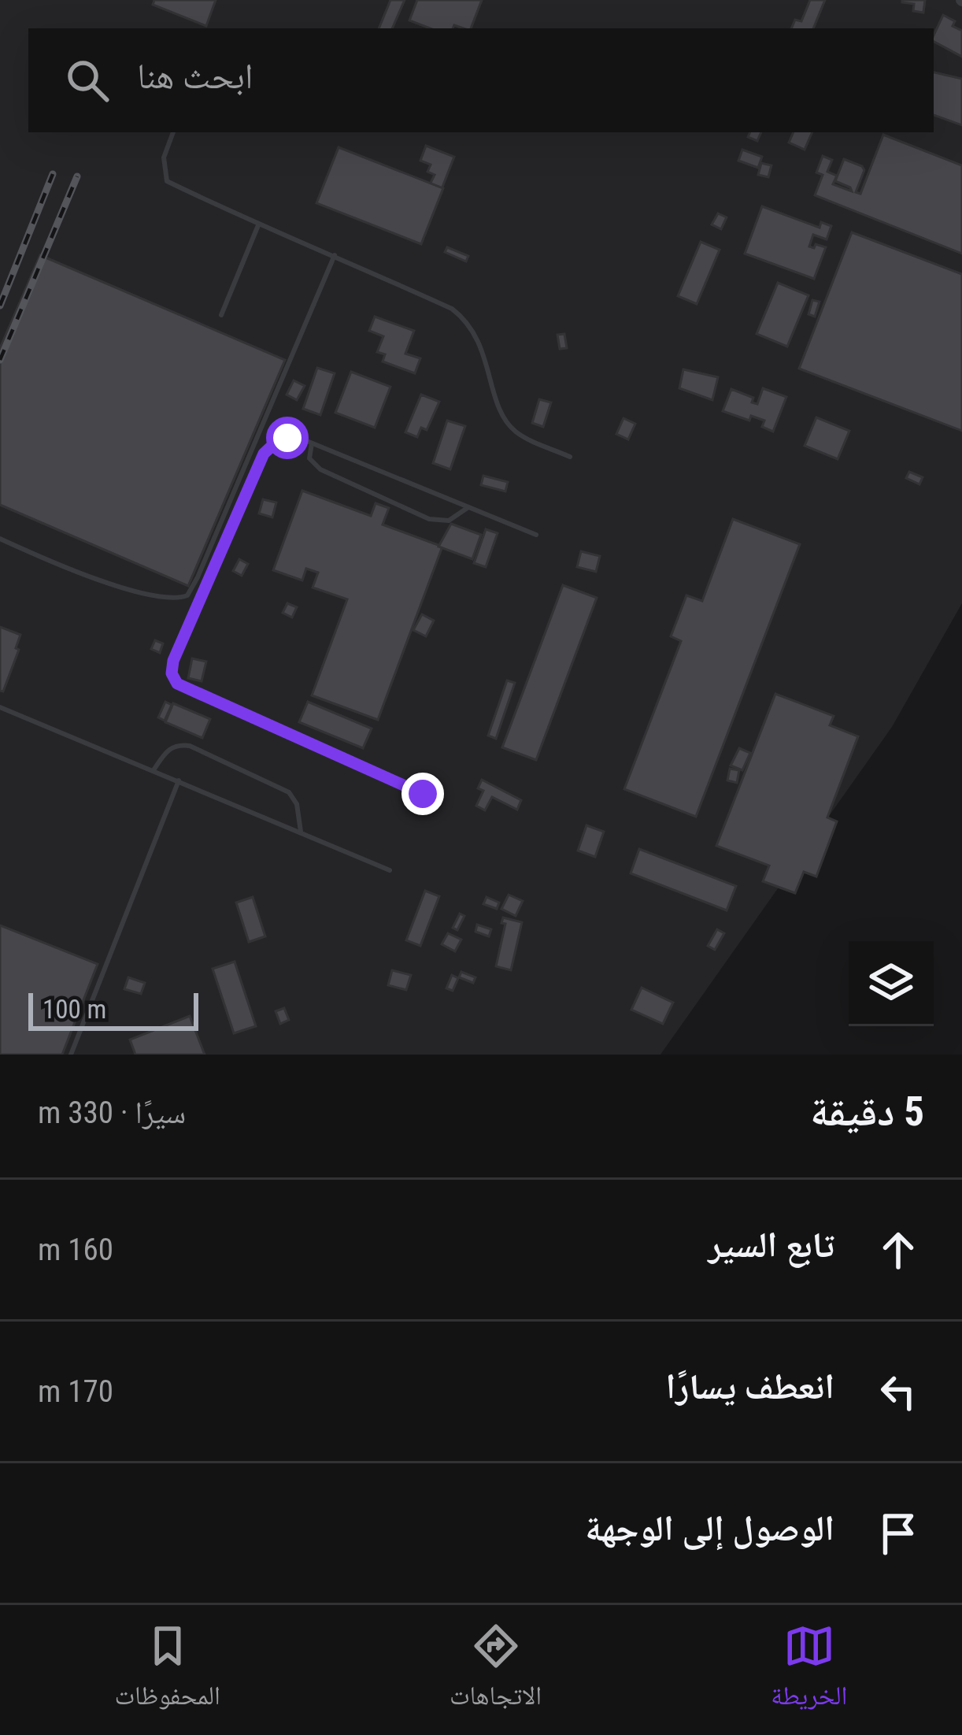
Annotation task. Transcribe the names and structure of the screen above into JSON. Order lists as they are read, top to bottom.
{
  "scale_bar": "100 m",
  "page": {
    "search": "ابحث هنا",
    "scale": "100 m",
    "heading": ["5 دقيقة", "سيرًا · 330 m"],
    "list": [
      ["تابع السير", "160 m"],
      ["انعطف يسارًا", "170 m"],
      "الوصول إلى الوجهة"
    ],
    "nav": ["الخريطة", "الاتجاهات", "المحفوظات"]
  }
}
